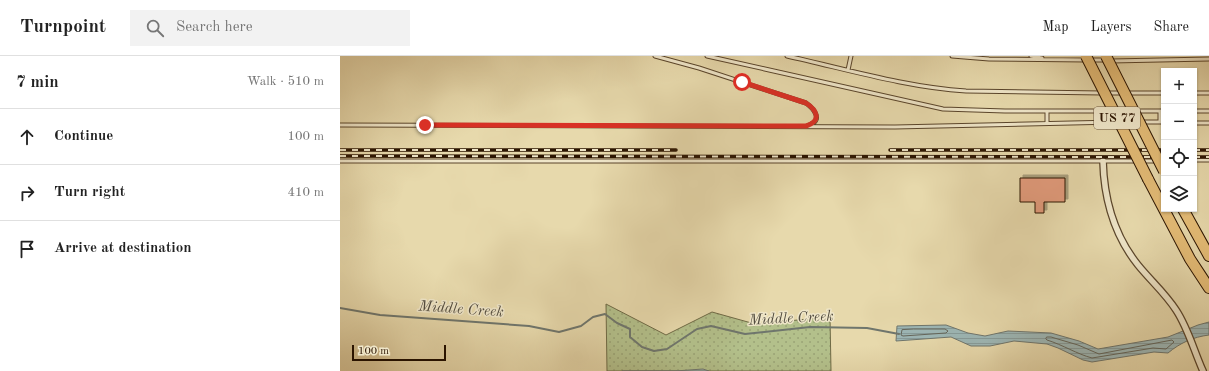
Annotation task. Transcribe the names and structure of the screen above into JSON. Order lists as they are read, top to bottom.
{
  "streets": {
    "highway": ["US 77"]
  },
  "water": ["Middle Creek"],
  "scale_bar": "100 m",
  "page": {
    "header": "Turnpoint",
    "search": "Search here",
    "nav": ["Map", "Layers", "Share"],
    "heading": ["7 min", "Walk · 510 m"],
    "map_buttons": ["+", "−"],
    "list": [
      ["Continue", "100 m"],
      ["Turn right", "410 m"],
      "Arrive at destination"
    ],
    "scale": "100 m"
  }
}
